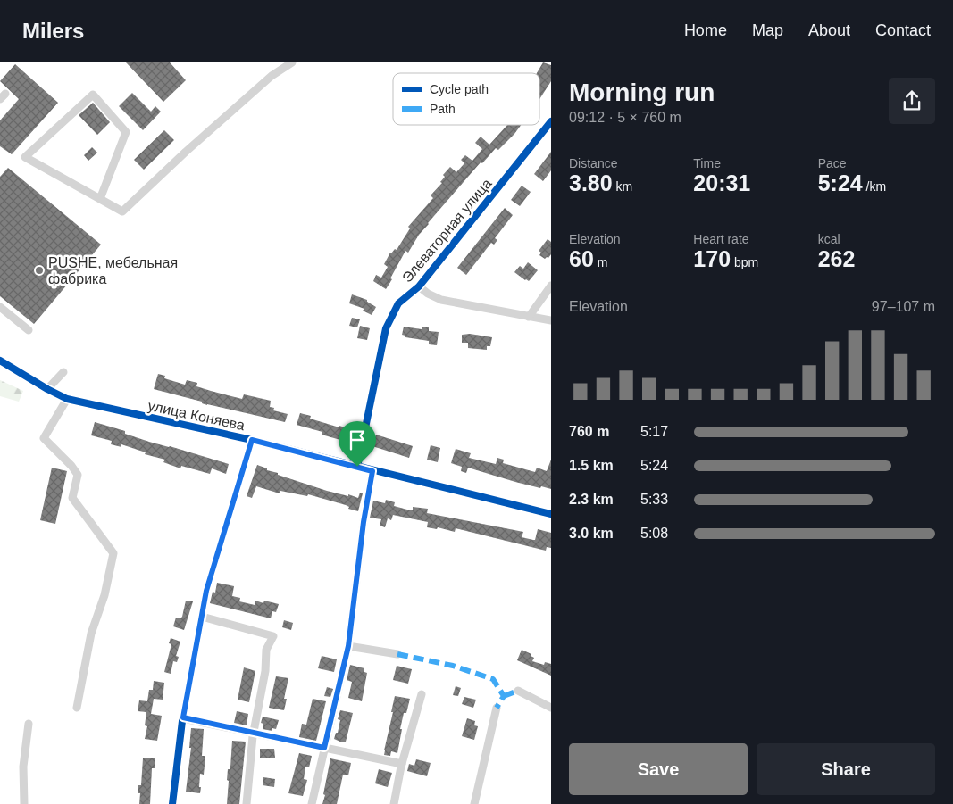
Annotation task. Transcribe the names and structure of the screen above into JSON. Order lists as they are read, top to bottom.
{
  "streets": {
    "street": ["Элеваторная улица", "улица Коняева"]
  },
  "crossings": [
    ["Элеваторная улица", "улица Коняева"]
  ],
  "places": ["PUSHE, мебельная фабрика"],
  "legend": ["Cycle path", "Path"],
  "page": {
    "header": "Milers",
    "nav": [
      "Home",
      "Map",
      "About",
      "Contact"
    ],
    "heading": ["Morning run", "09:12 · 5 × 760 m"],
    "stats": [
      ["Distance", "3.80 km"],
      ["Time", "20:31"],
      ["Pace", "5:24 /km"],
      ["Elevation", "60 m"],
      ["Heart rate", "170 bpm"],
      ["kcal", "262"]
    ],
    "chart": ["Elevation", "97–107 m"],
    "list": [
      {
        "name": "760 m",
        "note": "5:17"
      },
      {
        "name": "1.5 km",
        "note": "5:24"
      },
      {
        "name": "2.3 km",
        "note": "5:33"
      },
      {
        "name": "3.0 km",
        "note": "5:08"
      }
    ],
    "buttons": ["Save", "Share"]
  }
}
